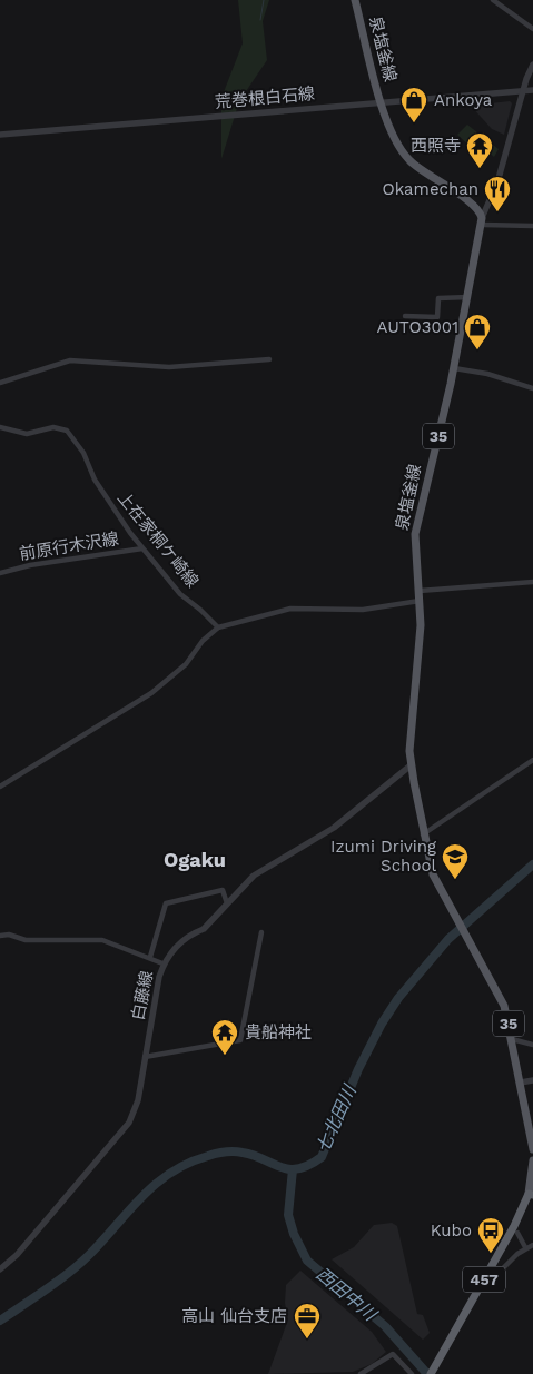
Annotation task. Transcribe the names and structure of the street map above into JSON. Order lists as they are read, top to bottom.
{
  "streets": {
    "highway": ["457"],
    "main road": ["泉塩釜線", "35"],
    "street": [
      "荒巻根白石線",
      "上在家桐ケ崎線",
      "前原行木沢線",
      "白藤線"
    ]
  },
  "crossings": [
    ["泉塩釜線", "荒巻根白石線"],
    ["泉塩釜線", "35"],
    ["泉塩釜線", "白藤線"],
    ["上在家桐ケ崎線", "前原行木沢線"]
  ],
  "districts": ["Ogaku"],
  "water": ["七北田川", "西田中川"],
  "places": {
    "shop": ["Ankoya", "AUTO3001"],
    "temple": ["西照寺", "貴船神社"],
    "restaurant": ["Okamechan"],
    "school or university": ["Izumi Driving School"],
    "bus stop": ["Kubo"],
    "office": ["高山 仙台支店"]
  }
}
